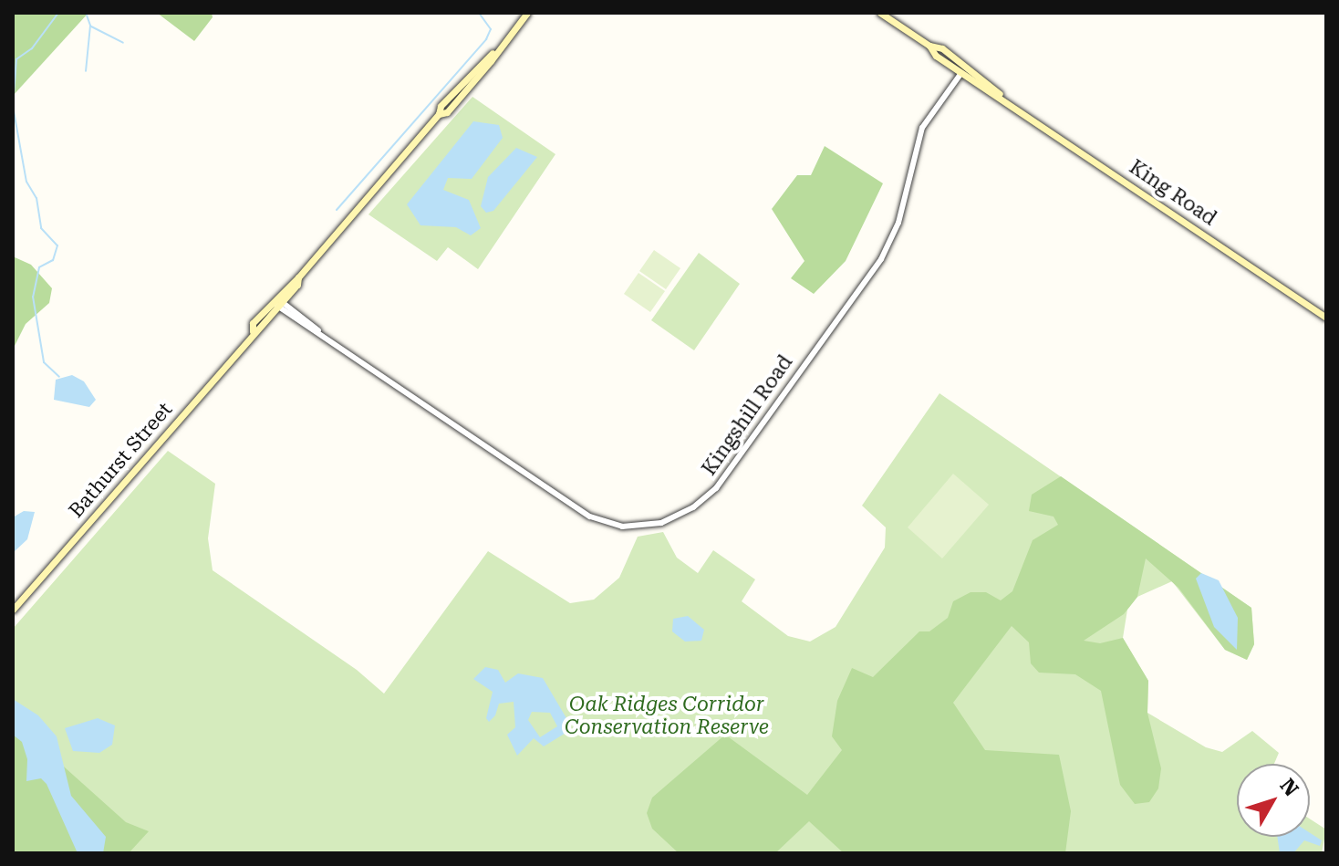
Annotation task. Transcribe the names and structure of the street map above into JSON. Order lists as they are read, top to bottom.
{
  "streets": {
    "main road": ["King Road", "Bathurst Street"],
    "street": ["Kingshill Road"]
  },
  "crossings": [
    ["King Road", "Kingshill Road"],
    ["Kingshill Road", "Bathurst Street"]
  ],
  "parks": ["Oak Ridges Corridor Conservation Reserve"],
  "north": "top right"
}
